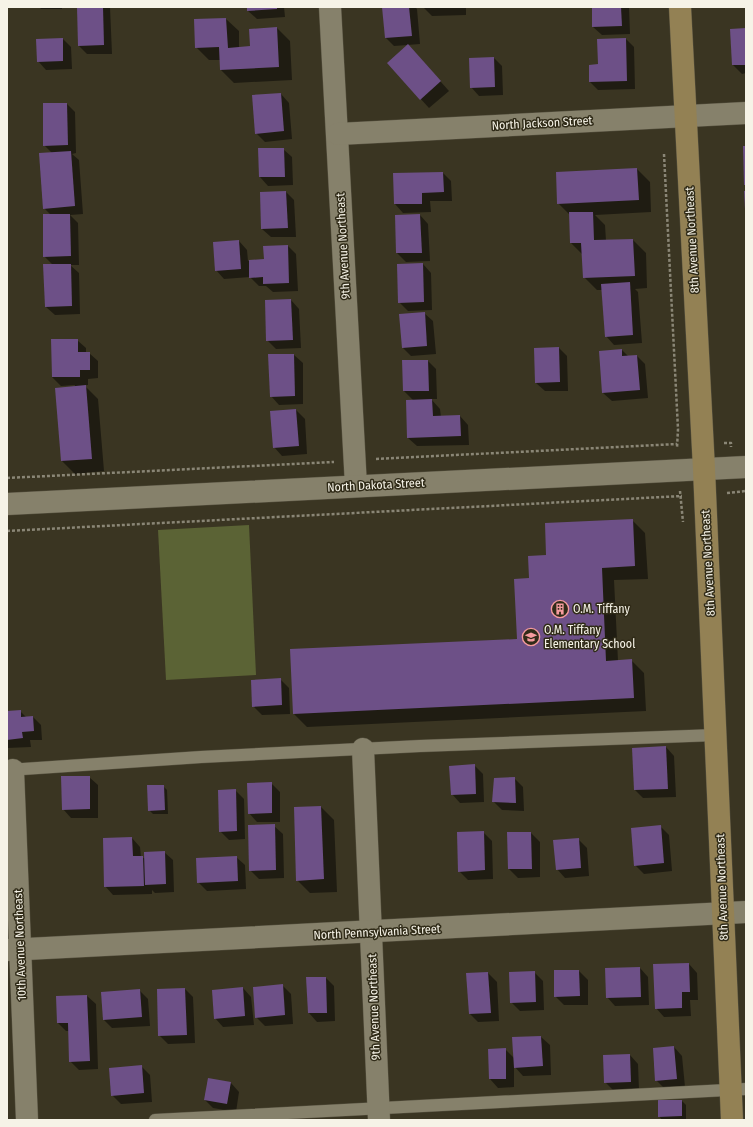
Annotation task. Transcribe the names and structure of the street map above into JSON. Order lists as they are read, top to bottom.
{
  "streets": {
    "main road": ["8th Avenue Northeast"],
    "street": [
      "North Jackson Street",
      "9th Avenue Northeast",
      "North Dakota Street",
      "North Pennsylvania Street",
      "10th Avenue Northeast"
    ]
  },
  "crossings": [
    ["North Jackson Street", "8th Avenue Northeast"],
    ["North Jackson Street", "9th Avenue Northeast"],
    ["8th Avenue Northeast", "North Dakota Street"],
    ["8th Avenue Northeast", "North Pennsylvania Street"],
    ["9th Avenue Northeast", "North Dakota Street"],
    ["9th Avenue Northeast", "North Pennsylvania Street"],
    ["North Pennsylvania Street", "10th Avenue Northeast"]
  ],
  "places": {
    "building": ["O.M. Tiffany"],
    "school or university": ["O.M. Tiffany Elementary School"]
  }
}
